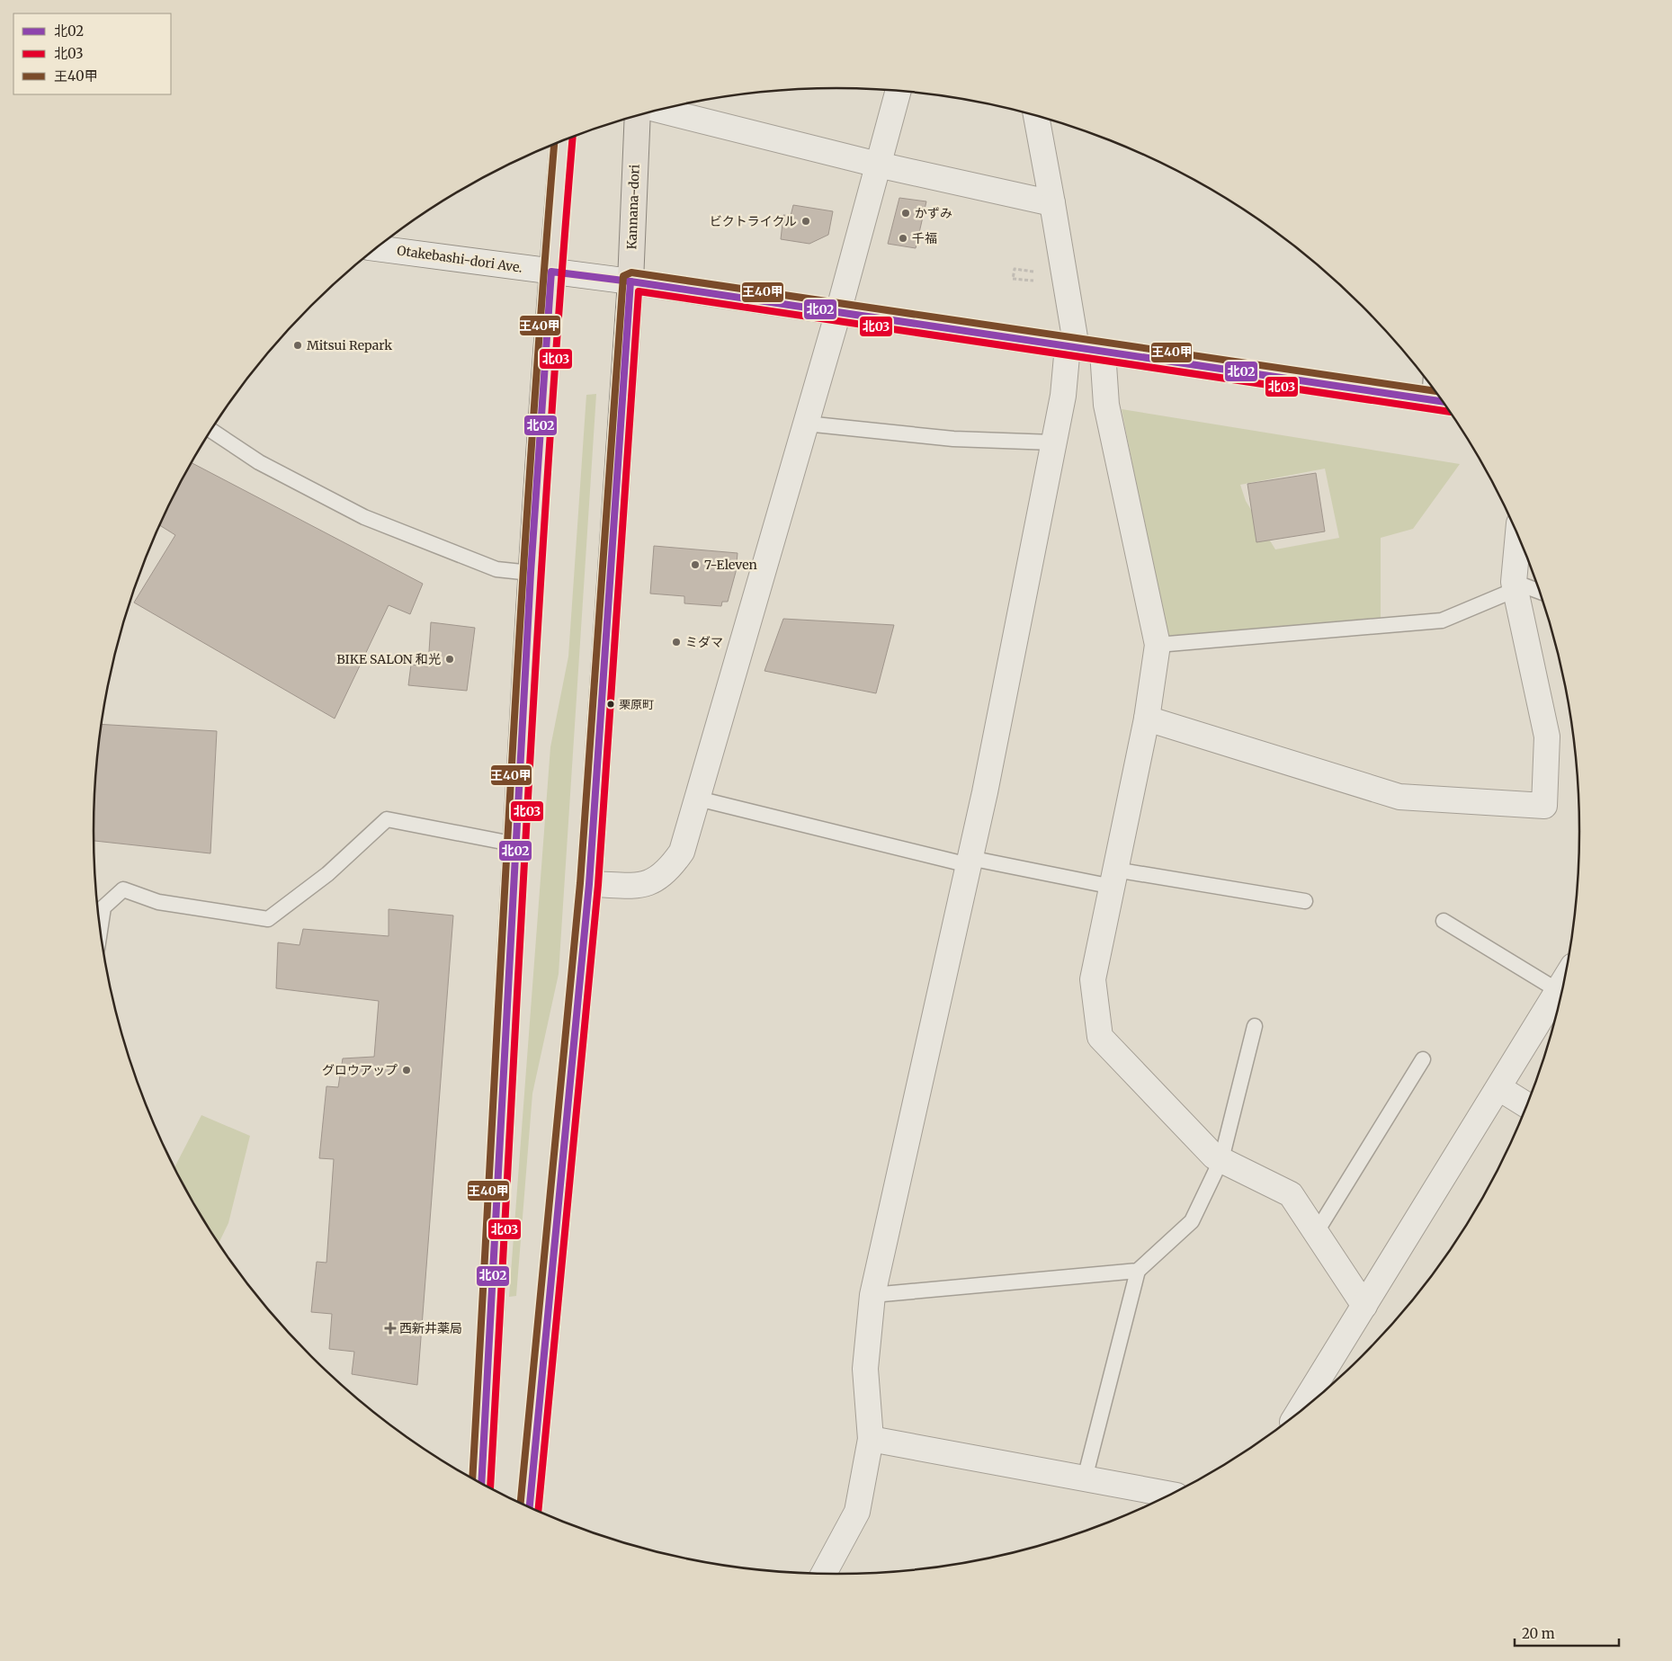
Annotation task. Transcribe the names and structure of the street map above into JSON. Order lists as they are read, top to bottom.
{
  "streets": {
    "main road": ["Kannana-dori"],
    "street": ["Otakebashi-dori Ave."]
  },
  "crossings": [
    ["Kannana-dori", "Otakebashi-dori Ave."]
  ],
  "places": {
    "other": [
      "かずみ",
      "ビクトライクル",
      "千福",
      "Mitsui Repark",
      "7-Eleven",
      "ミダマ",
      "BIKE SALON 和光",
      "栗原町",
      "グロウアップ"
    ],
    "health": ["西新井薬局"]
  },
  "lines": ["transit line 北03", "transit line 王40甲", "transit line 北02"],
  "legend": ["北02", "北03", "王40甲"],
  "scale_bar": "20 m"
}
